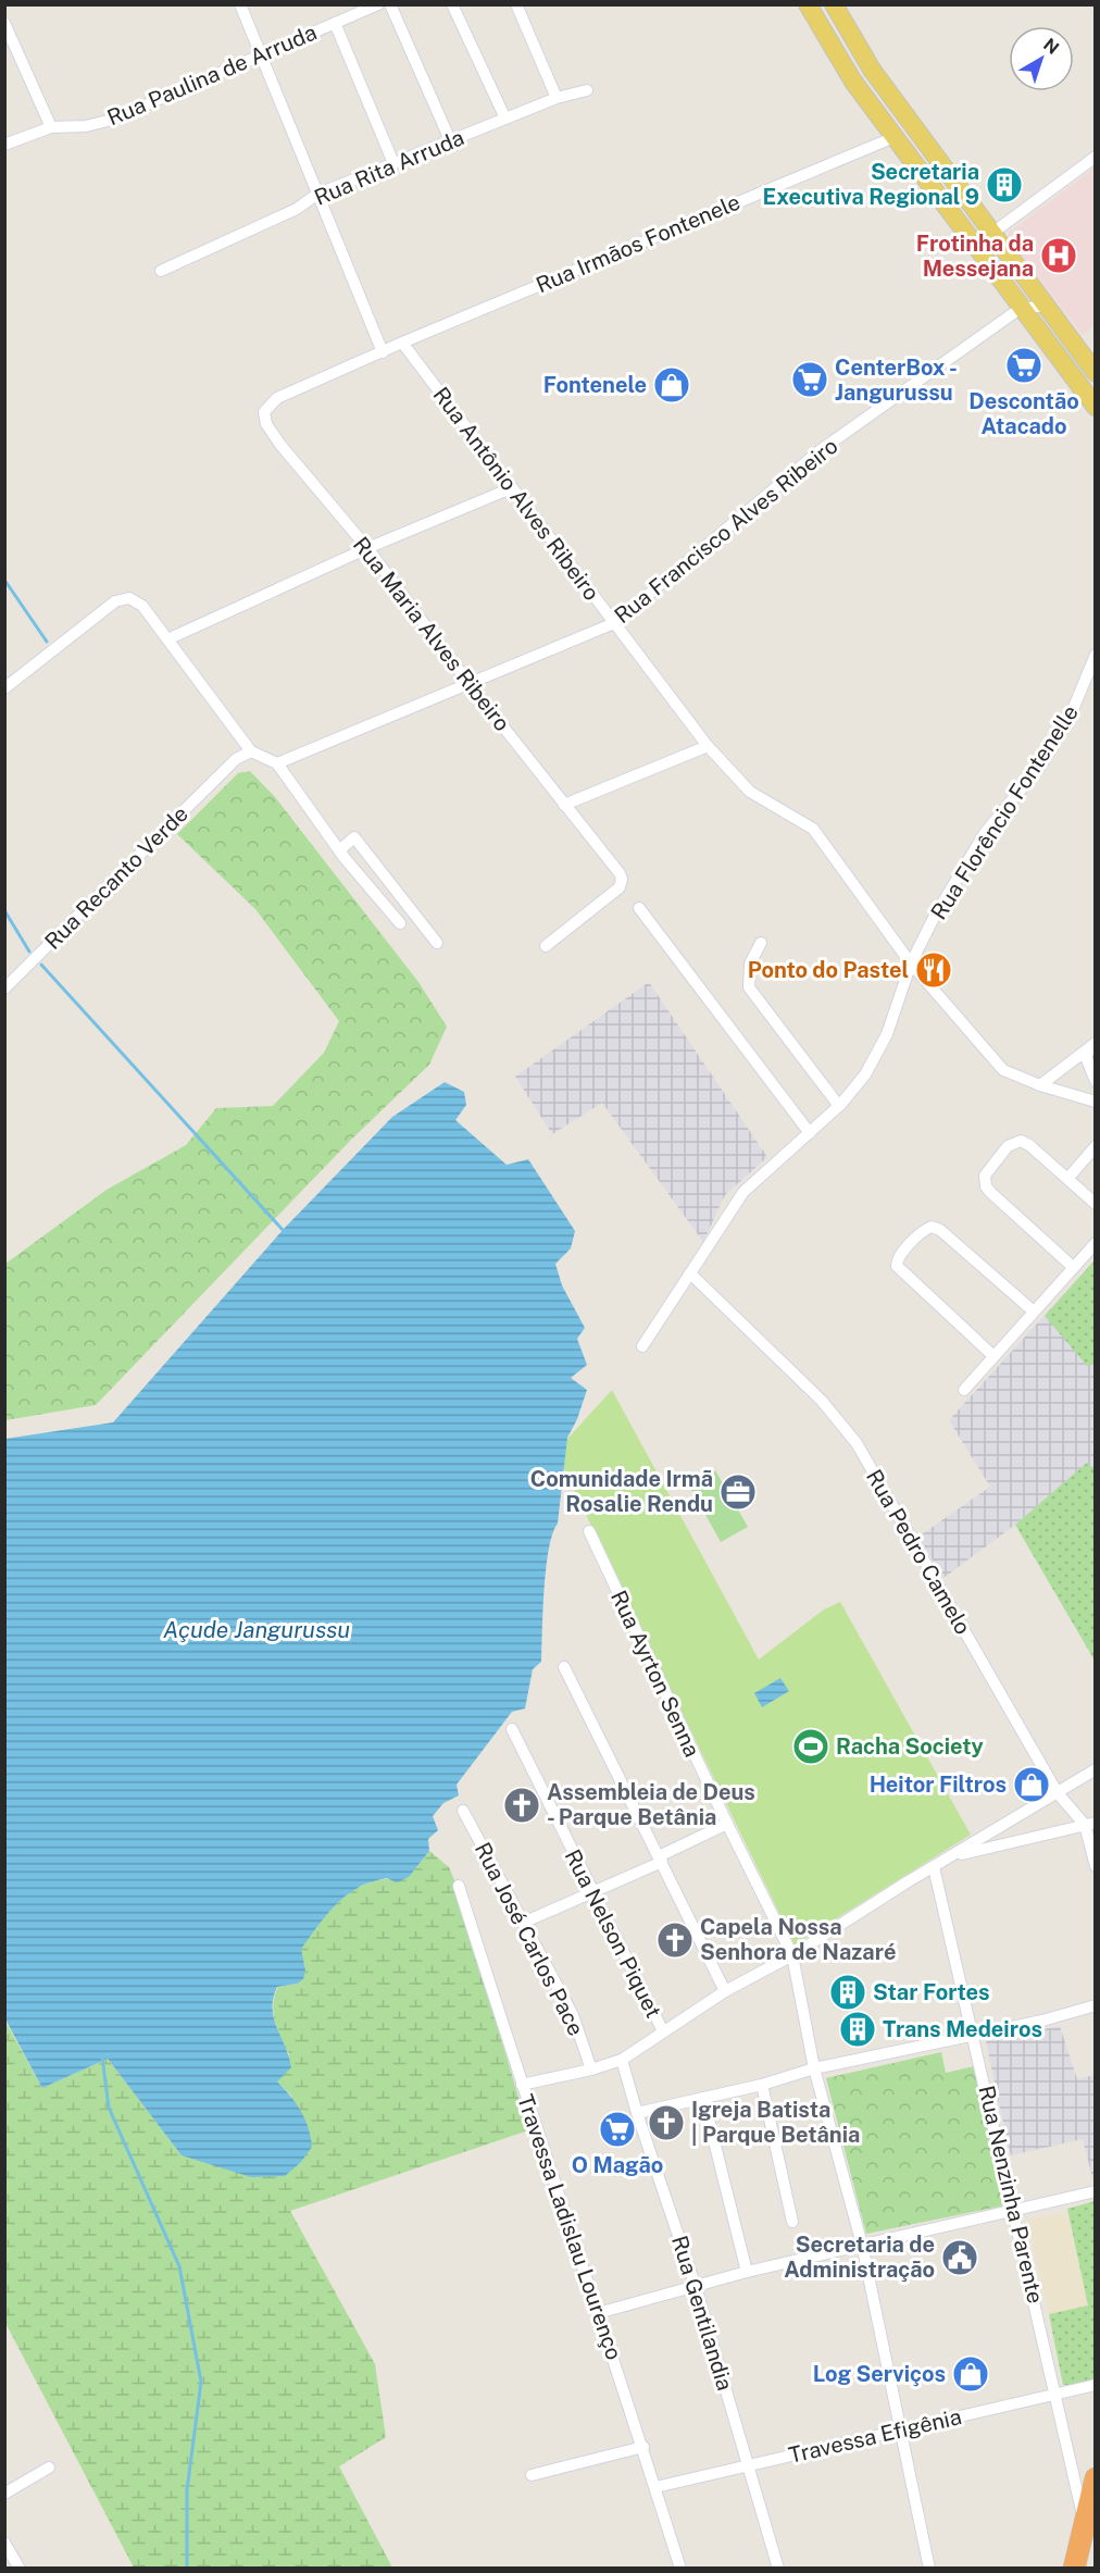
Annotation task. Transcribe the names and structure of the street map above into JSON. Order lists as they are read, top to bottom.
{
  "streets": {
    "street": [
      "Rua Paulina de Arruda",
      "Rua Rita Arruda",
      "Rua Irmãos Fontenele",
      "Rua Antônio Alves Ribeiro",
      "Rua Francisco Alves Ribeiro",
      "Rua Maria Alves Ribeiro",
      "Rua Florêncio Fontenelle",
      "Rua Recanto Verde",
      "Rua Pedro Camelo",
      "Rua Ayrton Senna",
      "Rua Nelson Piquet",
      "Rua José Carlos Pace",
      "Rua Nenzinha Parente",
      "Travessa Ladislau Lourenço",
      "Rua Gentilandia",
      "Travessa Efigênia"
    ]
  },
  "crossings": [
    ["Rua Irmãos Fontenele", "Rua Antônio Alves Ribeiro"],
    ["Rua Irmãos Fontenele", "Rua Maria Alves Ribeiro"],
    ["Rua Antônio Alves Ribeiro", "Rua Francisco Alves Ribeiro"],
    ["Rua Antônio Alves Ribeiro", "Rua Florêncio Fontenelle"],
    ["Rua Francisco Alves Ribeiro", "Rua Maria Alves Ribeiro"],
    ["Rua Florêncio Fontenelle", "Rua Pedro Camelo"],
    ["Rua Ayrton Senna", "Travessa Efigênia"],
    ["Rua Nenzinha Parente", "Travessa Efigênia"],
    ["Travessa Ladislau Lourenço", "Travessa Efigênia"],
    ["Rua Gentilandia", "Travessa Efigênia"]
  ],
  "water": ["Açude Jangurussu"],
  "places": {
    "building": ["Secretaria Executiva Regional 9", "Star Fortes", "Trans Medeiros"],
    "hospital": ["Frotinha da Messejana"],
    "supermarket": ["Descontão Atacado", "CenterBox - Jangurussu", "O Magão"],
    "shop": ["Fontenele", "Heitor Filtros", "Log Serviços"],
    "restaurant": ["Ponto do Pastel"],
    "office": ["Comunidade Irmã Rosalie Rendu"],
    "sports": ["Racha Society"],
    "church": ["Assembleia de Deus - Parque Betânia", "Capela Nossa Senhora de Nazaré", "Igreja Batista | Parque Betânia"],
    "public building": ["Secretaria de Administração"]
  },
  "north": "top right"
}
